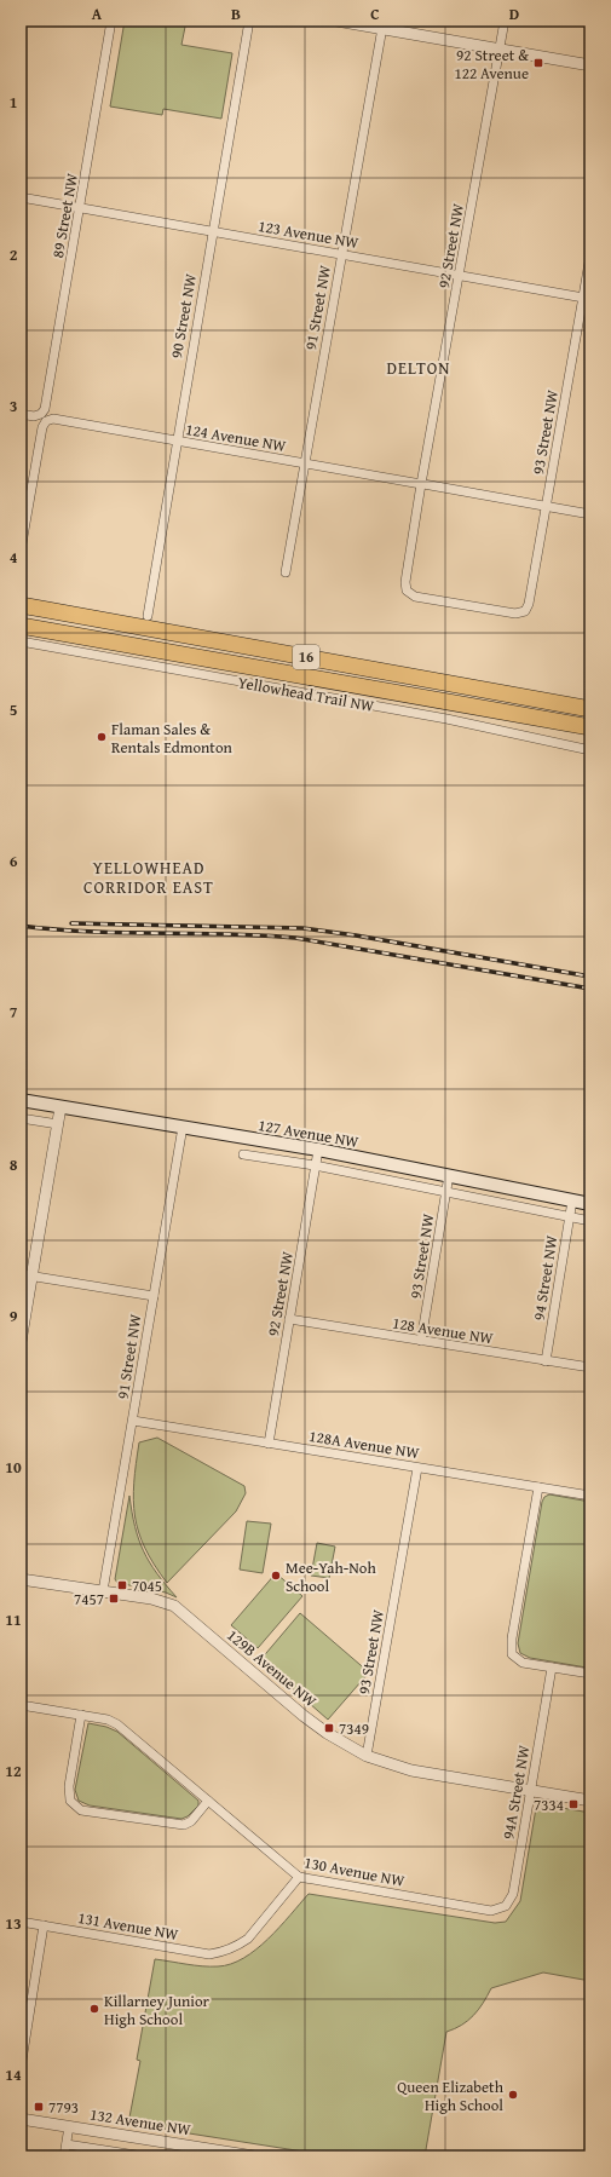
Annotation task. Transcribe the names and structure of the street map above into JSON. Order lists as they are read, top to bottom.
{
  "streets": {
    "highway": ["16", "Yellowhead Trail NW"],
    "main road": ["127 Avenue NW"],
    "street": [
      "89 Street NW",
      "123 Avenue NW",
      "92 Street NW",
      "91 Street NW",
      "90 Street NW",
      "93 Street NW",
      "124 Avenue NW",
      "94 Street NW",
      "128 Avenue NW",
      "128A Avenue NW",
      "129B Avenue NW",
      "94A Street NW",
      "130 Avenue NW",
      "131 Avenue NW",
      "132 Avenue NW"
    ]
  },
  "crossings": [
    ["89 Street NW", "123 Avenue NW"],
    ["89 Street NW", "124 Avenue NW"],
    ["123 Avenue NW", "92 Street NW"],
    ["123 Avenue NW", "91 Street NW"],
    ["123 Avenue NW", "90 Street NW"],
    ["123 Avenue NW", "93 Street NW"],
    ["92 Street NW", "93 Street NW"],
    ["92 Street NW", "124 Avenue NW"],
    ["92 Street NW", "127 Avenue NW"],
    ["92 Street NW", "128 Avenue NW"],
    ["92 Street NW", "128A Avenue NW"],
    ["91 Street NW", "124 Avenue NW"],
    ["91 Street NW", "127 Avenue NW"],
    ["91 Street NW", "128A Avenue NW"],
    ["91 Street NW", "129B Avenue NW"],
    ["90 Street NW", "124 Avenue NW"],
    ["93 Street NW", "124 Avenue NW"],
    ["93 Street NW", "127 Avenue NW"],
    ["93 Street NW", "128 Avenue NW"],
    ["93 Street NW", "128A Avenue NW"],
    ["93 Street NW", "129B Avenue NW"],
    ["127 Avenue NW", "94 Street NW"],
    ["94 Street NW", "128 Avenue NW"],
    ["129B Avenue NW", "94A Street NW"],
    ["94A Street NW", "130 Avenue NW"],
    ["130 Avenue NW", "131 Avenue NW"]
  ],
  "districts": ["DELTON", "YELLOWHEAD CORRIDOR EAST"],
  "places": {
    "transit": [
      "92 Street & 122 Avenue",
      "7045",
      "7457",
      "7349",
      "7334",
      "7793"
    ],
    "other": [
      "Flaman Sales & Rentals Edmonton",
      "Mee-Yah-Noh School",
      "Killarney Junior High School",
      "Queen Elizabeth High School"
    ]
  },
  "grid": {
    "columns": [
      "A",
      "B",
      "C",
      "D"
    ],
    "rows": [
      "1",
      "2",
      "3",
      "4",
      "5",
      "6",
      "7",
      "8",
      "9",
      "10",
      "11",
      "12",
      "13",
      "14"
    ]
  }
}
